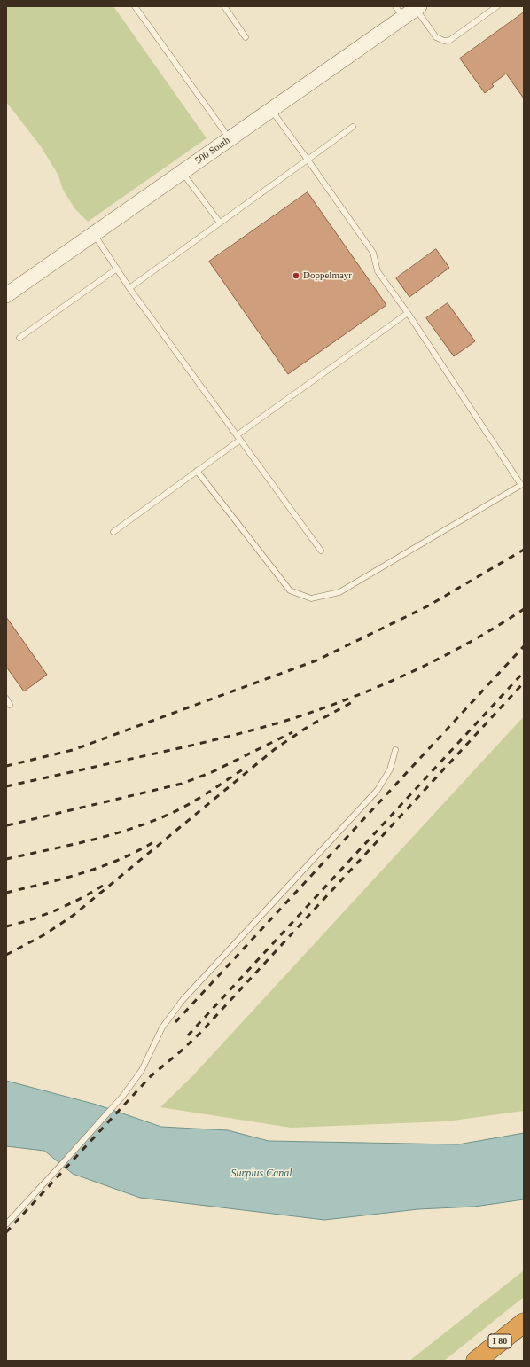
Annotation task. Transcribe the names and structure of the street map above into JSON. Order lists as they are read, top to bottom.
{
  "streets": {
    "highway": ["I 80"],
    "street": ["500 South"]
  },
  "water": ["Surplus Canal"],
  "places": ["Doppelmayr"]
}
